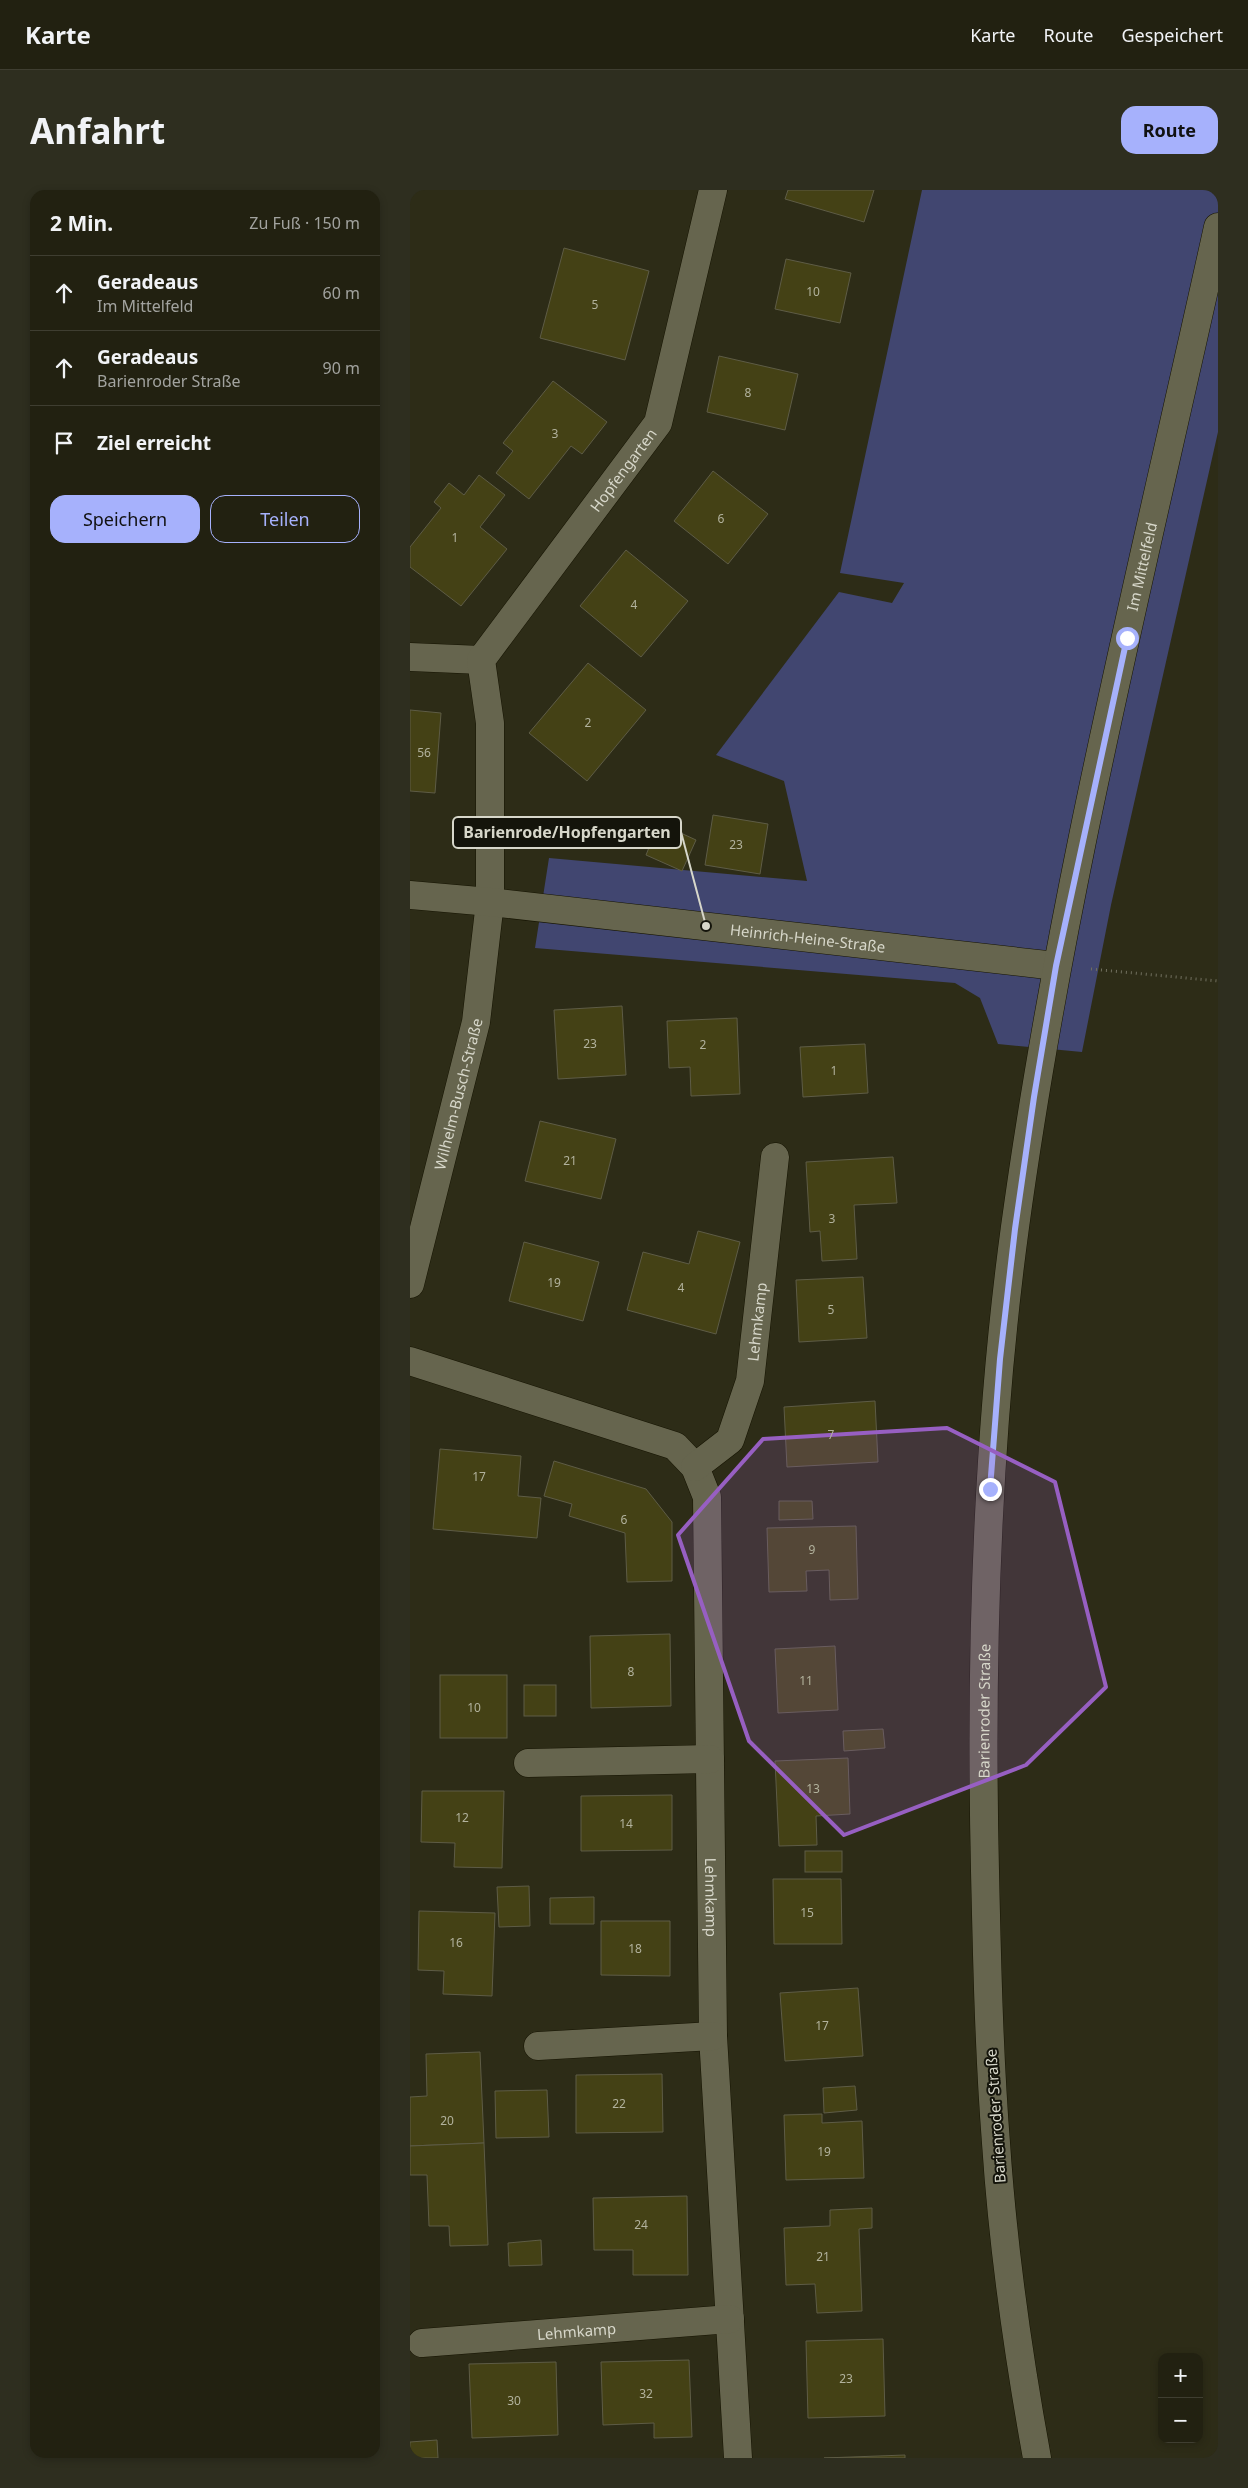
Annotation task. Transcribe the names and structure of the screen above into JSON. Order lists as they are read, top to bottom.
{
  "streets": {
    "street": [
      "Hopfengarten",
      "Im Mittelfeld",
      "Heinrich-Heine-Straße",
      "Wilhelm-Busch-Straße",
      "Lehmkamp",
      "Barienroder Straße"
    ]
  },
  "crossings": [
    ["Im Mittelfeld", "Heinrich-Heine-Straße"],
    ["Im Mittelfeld", "Barienroder Straße"],
    ["Heinrich-Heine-Straße", "Wilhelm-Busch-Straße"],
    ["Heinrich-Heine-Straße", "Barienroder Straße"]
  ],
  "places": ["Barienrode/Hopfengarten"],
  "house_numbers": [
    "10",
    "5",
    "8",
    "3",
    "6",
    "1",
    "4",
    "2",
    "56",
    "23",
    "23",
    "2",
    "1",
    "21",
    "3",
    "19",
    "4",
    "5",
    "7",
    "17",
    "6",
    "9",
    "8",
    "11",
    "10",
    "13",
    "12",
    "14",
    "15",
    "16",
    "18",
    "17",
    "22",
    "20",
    "19",
    "24",
    "21",
    "23",
    "32",
    "30"
  ],
  "page": {
    "header": "Karte",
    "nav": ["Karte", "Route", "Gespeichert"],
    "buttons": [
      "Route",
      ["Speichern", "Teilen"]
    ],
    "title": "Anfahrt",
    "heading": ["2 Min.", "Zu Fuß · 150 m"],
    "list": [
      ["Geradeaus", "Im Mittelfeld", "60 m"],
      ["Geradeaus", "Barienroder Straße", "90 m"],
      "Ziel erreicht"
    ],
    "map_buttons": ["+", "−"]
  }
}
